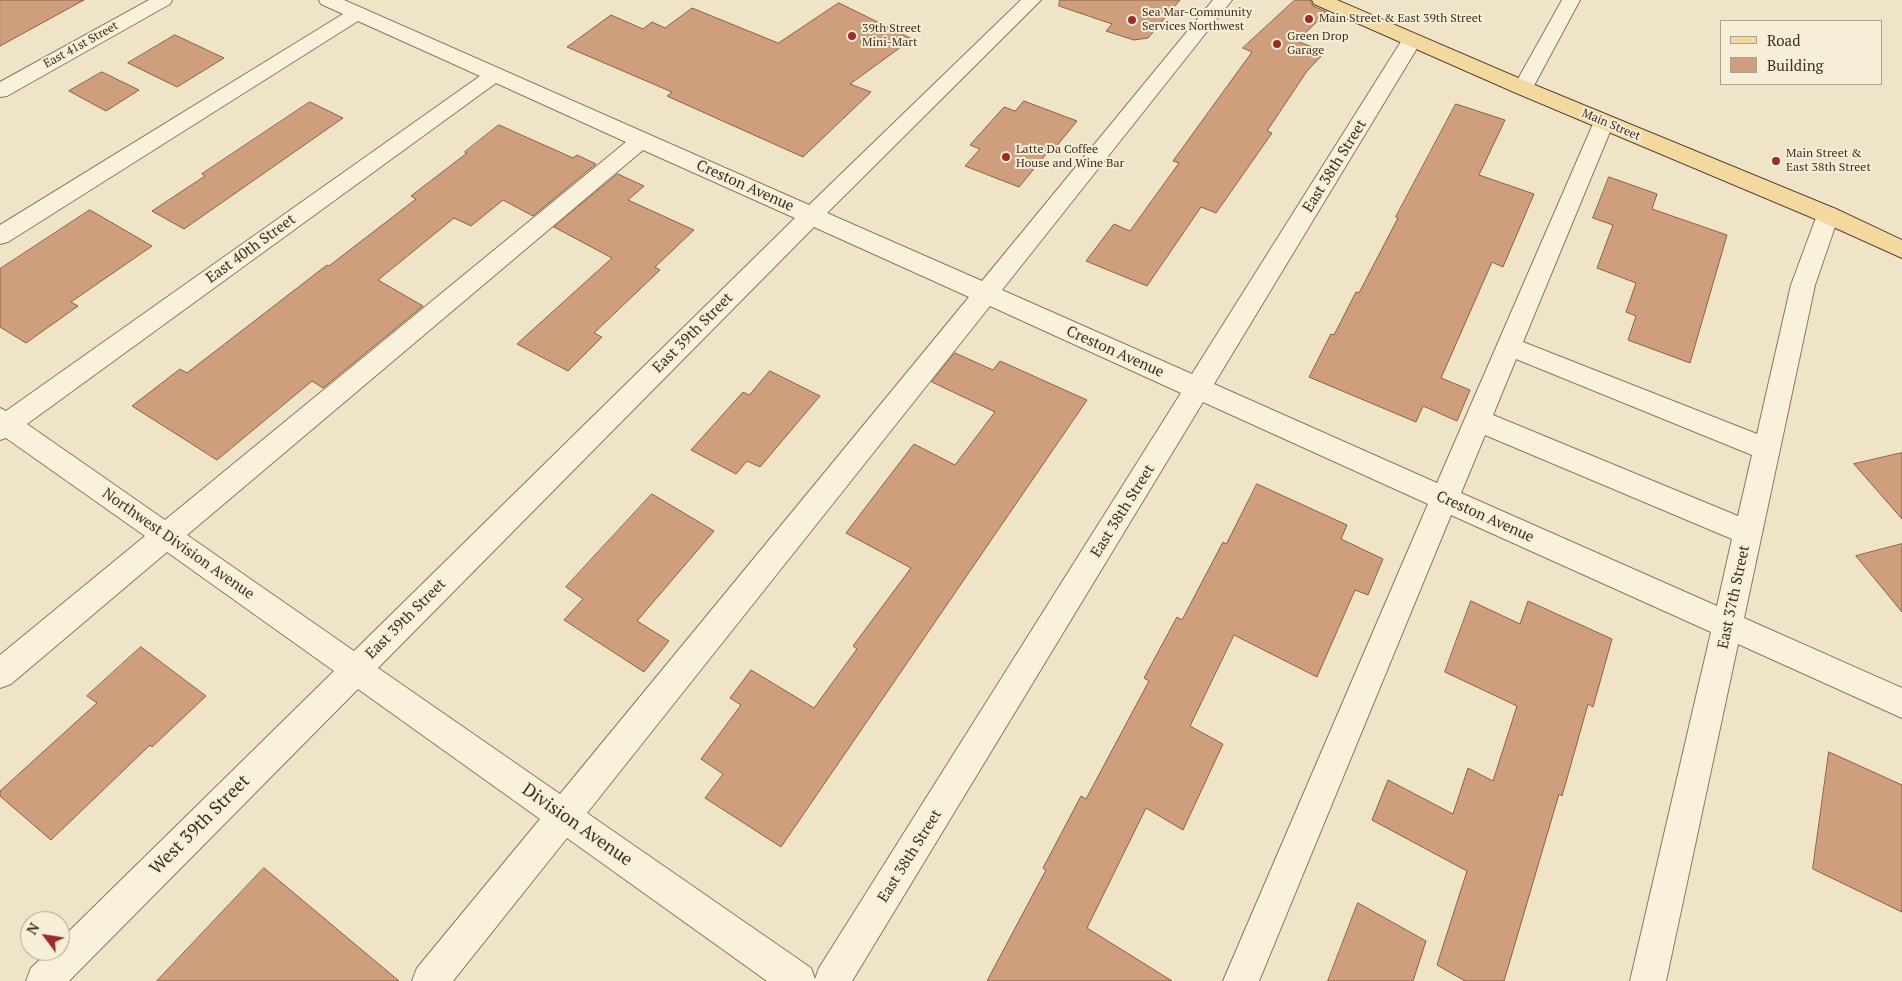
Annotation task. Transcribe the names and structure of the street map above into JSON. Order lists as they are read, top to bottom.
{
  "streets": {
    "main road": ["Main Street"],
    "street": [
      "East 41st Street",
      "East 38th Street",
      "Creston Avenue",
      "East 40th Street",
      "East 39th Street",
      "Northwest Division Avenue",
      "East 37th Street",
      "West 39th Street",
      "Division Avenue"
    ]
  },
  "crossings": [
    ["Main Street", "East 38th Street"],
    ["Main Street", "East 37th Street"],
    ["East 38th Street", "Creston Avenue"],
    ["Creston Avenue", "East 40th Street"],
    ["Creston Avenue", "East 39th Street"],
    ["Creston Avenue", "East 37th Street"],
    ["East 40th Street", "Northwest Division Avenue"],
    ["East 39th Street", "Northwest Division Avenue"],
    ["East 39th Street", "West 39th Street"],
    ["East 39th Street", "Division Avenue"],
    ["Northwest Division Avenue", "West 39th Street"],
    ["Northwest Division Avenue", "Division Avenue"],
    ["West 39th Street", "Division Avenue"]
  ],
  "places": [
    "Main Street & East 39th Street",
    "Sea Mar-Community Services Northwest",
    "39th Street Mini-Mart",
    "Green Drop Garage",
    "Latte Da Coffee House and Wine Bar",
    "Main Street & East 38th Street"
  ],
  "legend": ["Road", "Building"],
  "north": "top left"
}
